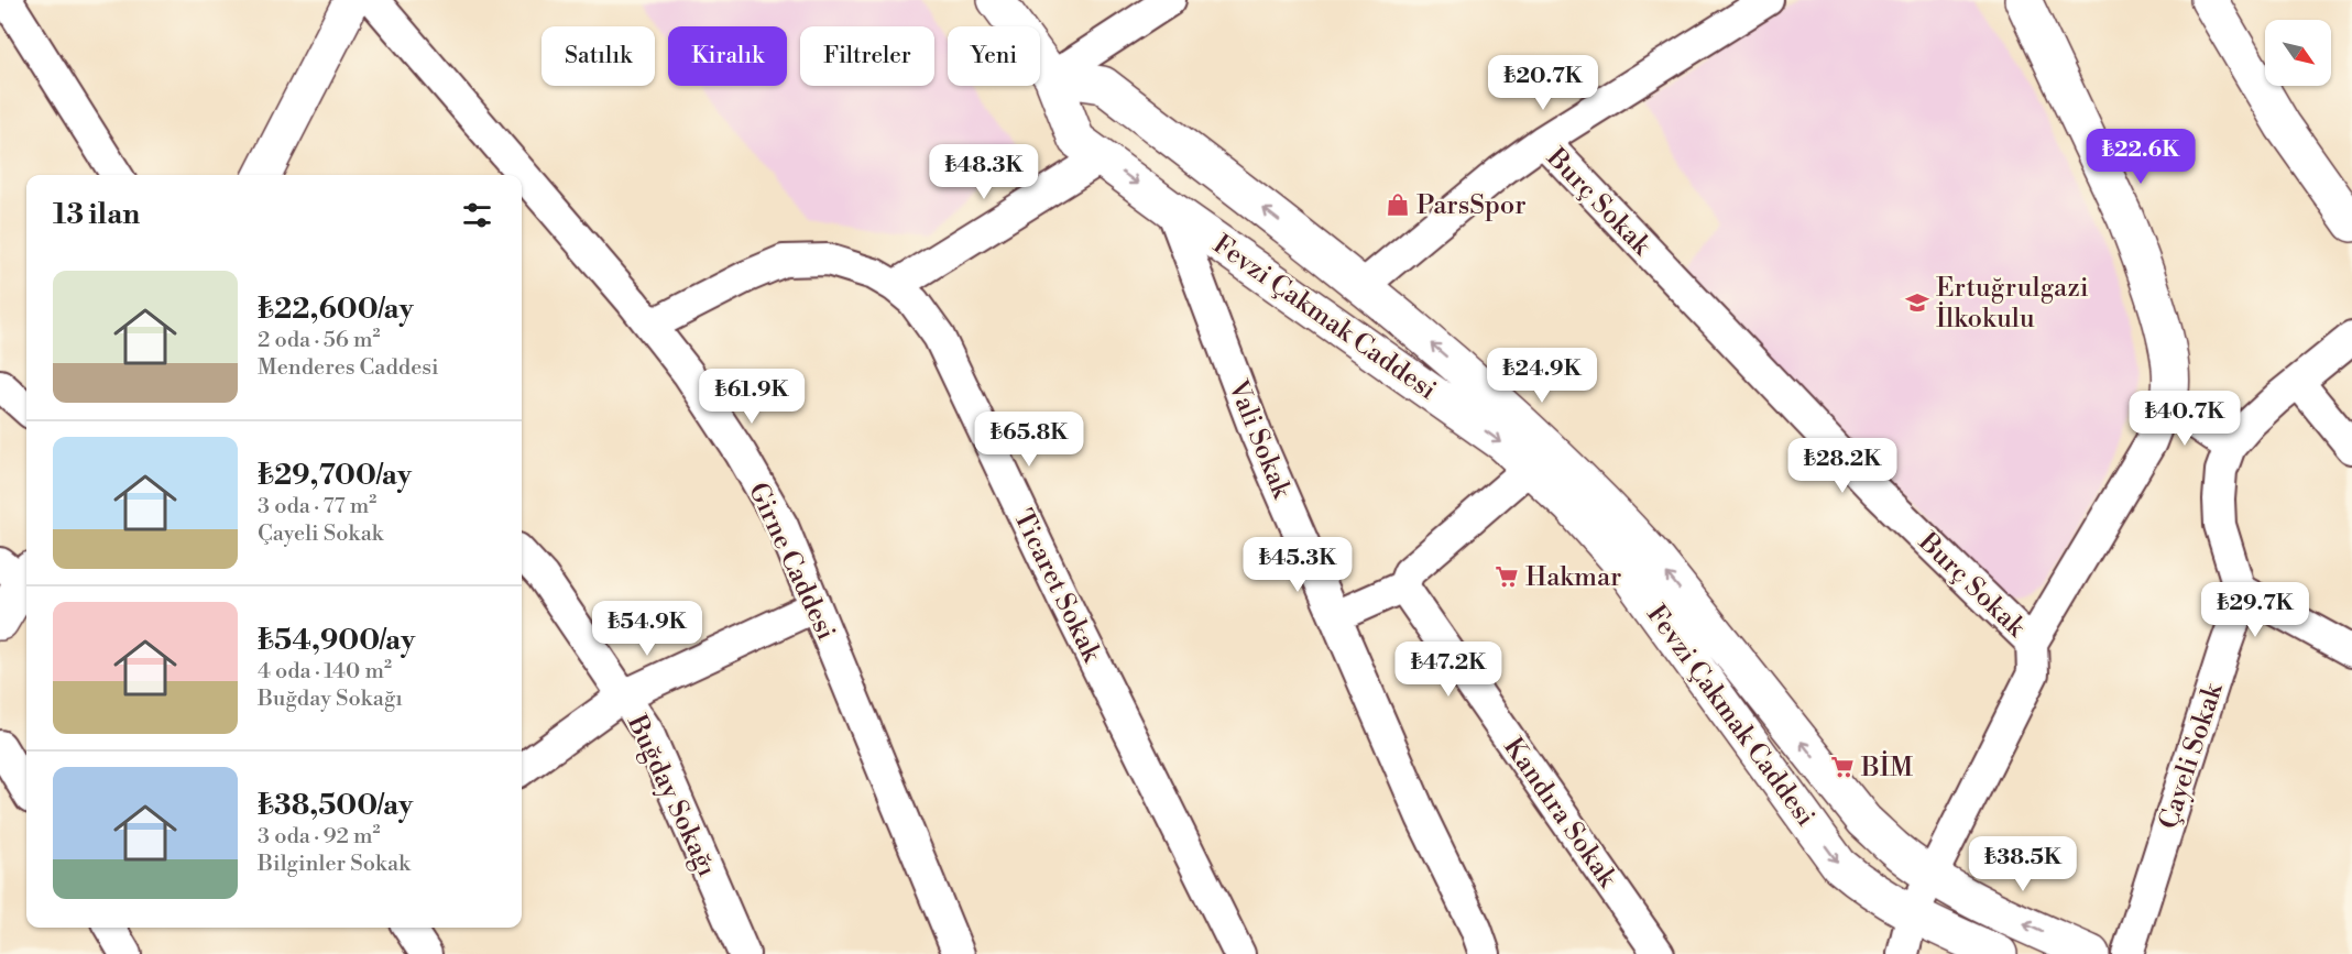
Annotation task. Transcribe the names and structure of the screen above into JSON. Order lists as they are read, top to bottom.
{
  "streets": {
    "street": [
      "Burç Sokak",
      "Fevzi Çakmak Caddesi",
      "Vali Sokak",
      "Girne Caddesi",
      "Ticaret Sokak",
      "Çayeli Sokak",
      "Buğday Sokağı",
      "Kandıra Sokak"
    ]
  },
  "crossings": [
    ["Burç Sokak", "Fevzi Çakmak Caddesi"],
    ["Fevzi Çakmak Caddesi", "Vali Sokak"],
    ["Girne Caddesi", "Ticaret Sokak"]
  ],
  "places": {
    "shop": ["ParsSpor"],
    "school or university": ["Ertuğrulgazi İlkokulu"],
    "supermarket": ["Hakmar", "BİM"]
  },
  "north": "bottom right",
  "page": {
    "chip": [
      "Satılık",
      "Kiralık",
      "Filtreler",
      "Yeni"
    ],
    "price": [
      "₺20.7K",
      "₺22.6K",
      "₺48.3K",
      "₺24.9K",
      "₺61.9K",
      "₺40.7K",
      "₺65.8K",
      "₺28.2K",
      "₺45.3K",
      "₺29.7K",
      "₺54.9K",
      "₺47.2K",
      "₺38.5K"
    ],
    "heading": "13 ilan",
    "list": [
      {
        "name": "₺22,600/ay",
        "note": "2 oda · 56 m² · Menderes Caddesi"
      },
      {
        "name": "₺29,700/ay",
        "note": "3 oda · 77 m² · Çayeli Sokak"
      },
      {
        "name": "₺54,900/ay",
        "note": "4 oda · 140 m² · Buğday Sokağı"
      },
      {
        "name": "₺38,500/ay",
        "note": "3 oda · 92 m² · Bilginler Sokak"
      }
    ]
  }
}
